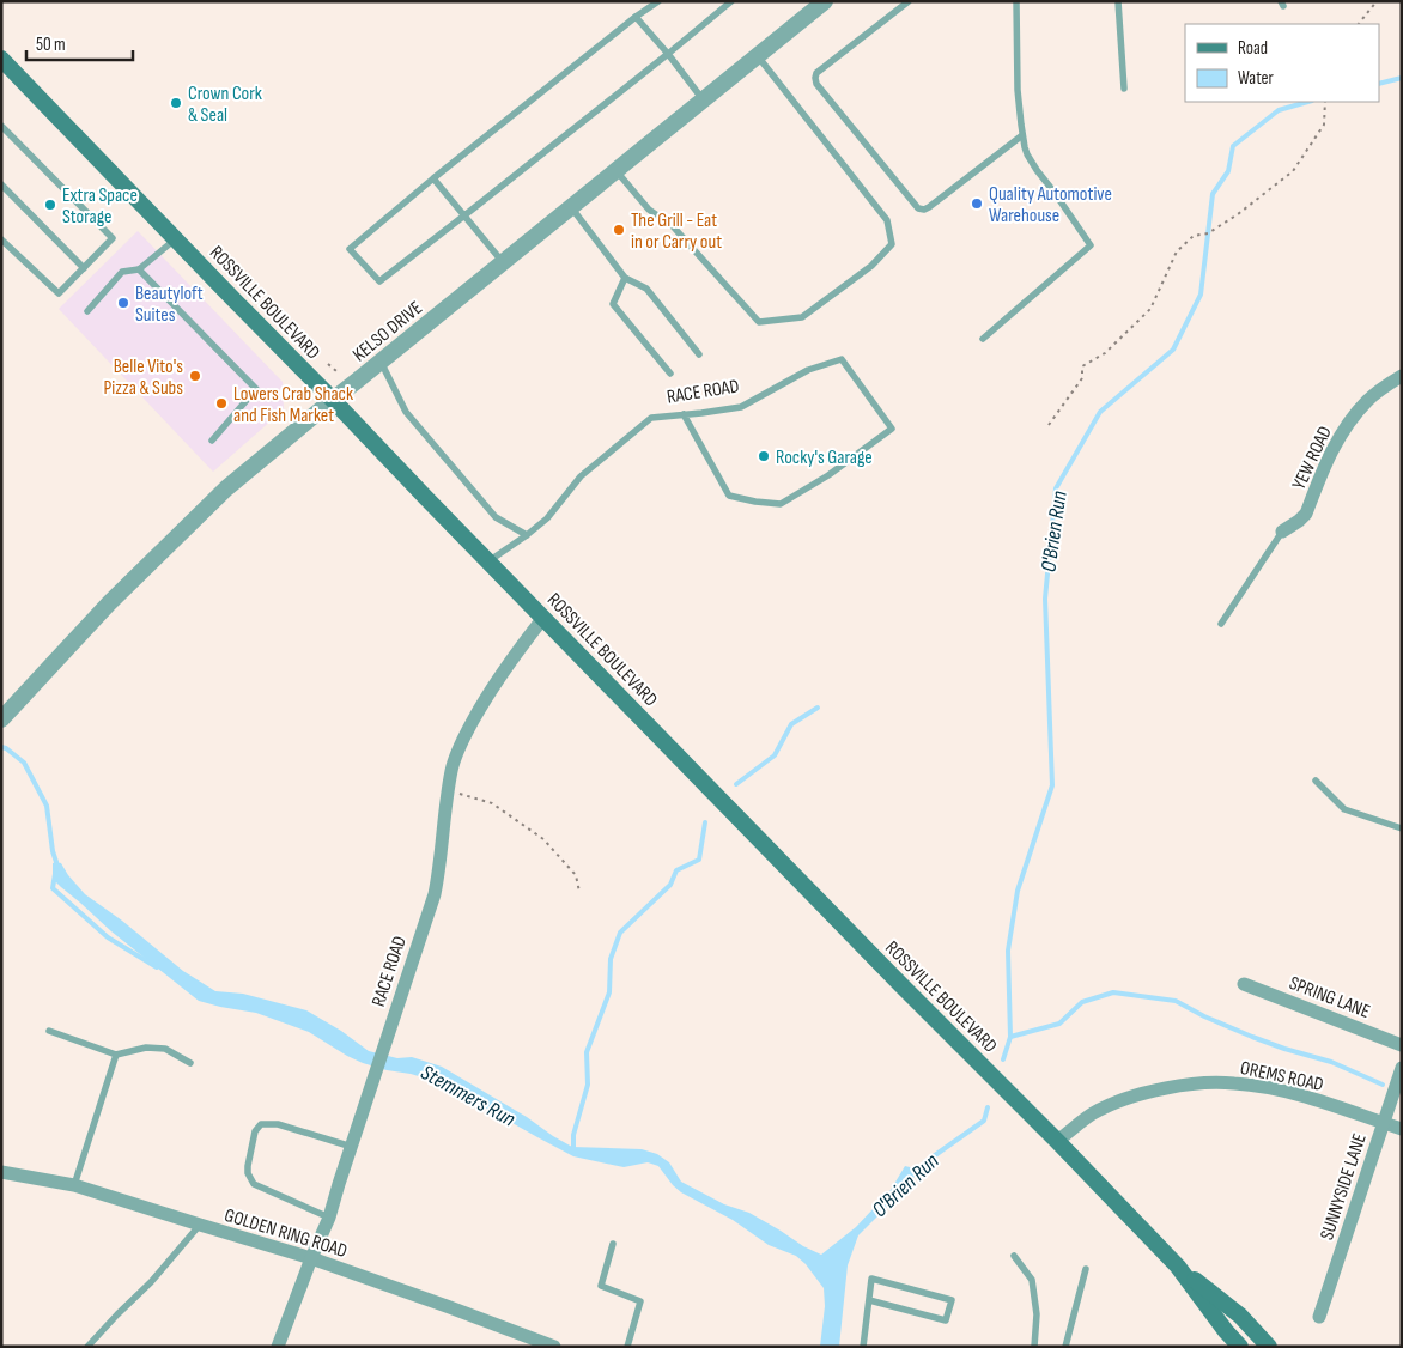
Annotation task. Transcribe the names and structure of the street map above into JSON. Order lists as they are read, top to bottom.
{
  "streets": {
    "main road": ["ROSSVILLE BOULEVARD"],
    "street": [
      "KELSO DRIVE",
      "RACE ROAD",
      "YEW ROAD",
      "SPRING LANE",
      "OREMS ROAD",
      "SUNNYSIDE LANE",
      "GOLDEN RING ROAD"
    ]
  },
  "crossings": [
    ["ROSSVILLE BOULEVARD", "KELSO DRIVE"],
    ["ROSSVILLE BOULEVARD", "RACE ROAD"],
    ["ROSSVILLE BOULEVARD", "OREMS ROAD"],
    ["RACE ROAD", "GOLDEN RING ROAD"],
    ["OREMS ROAD", "SUNNYSIDE LANE"]
  ],
  "water": ["O'Brien Run", "Stemmers Run"],
  "places": [
    "Crown Cork & Seal",
    "Quality Automotive Warehouse",
    "Extra Space Storage",
    "The Grill - Eat in or Carry out",
    "Beautyloft Suites",
    "Belle Vito's Pizza & Subs",
    "Lowers Crab Shack and Fish Market",
    "Rocky's Garage"
  ],
  "legend": ["Road", "Water"],
  "scale_bar": "50 m"
}
